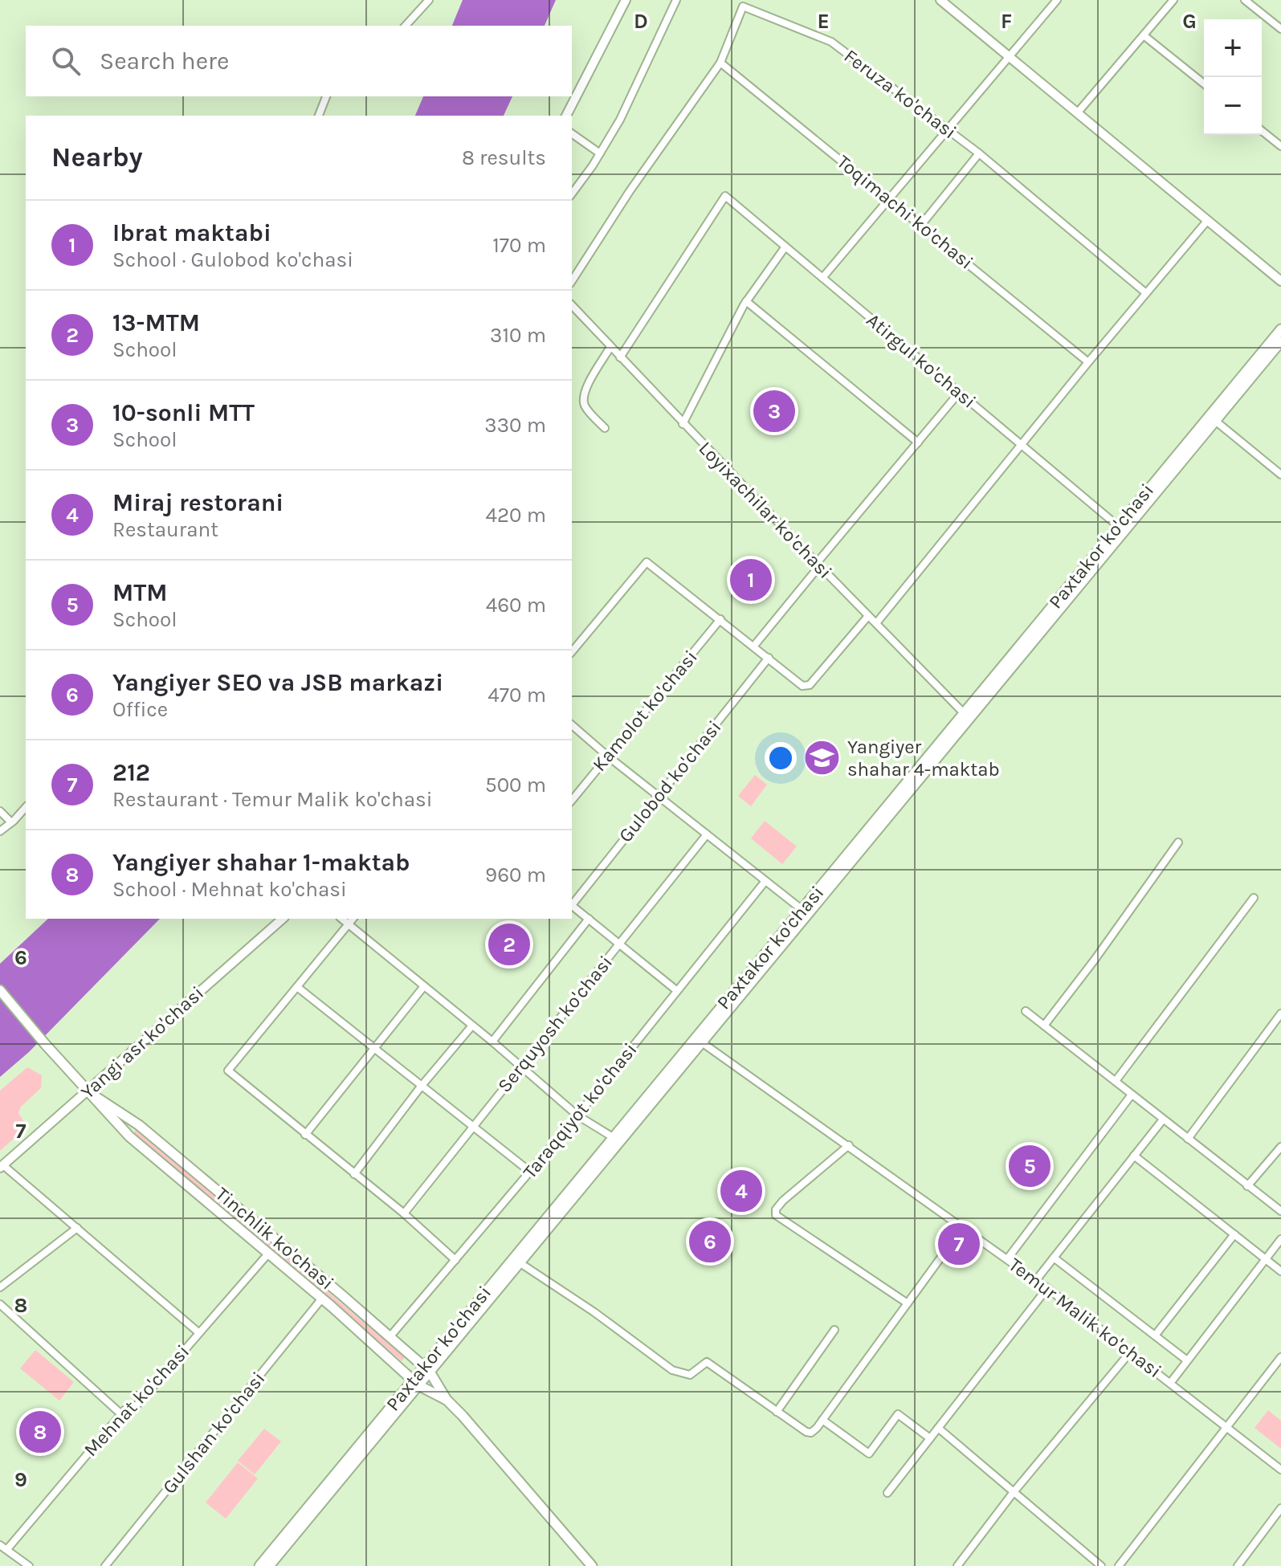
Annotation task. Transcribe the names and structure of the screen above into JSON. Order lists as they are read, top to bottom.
{
  "streets": {
    "main road": ["Paxtakor ko'chasi", "Tinchlik ko'chasi"],
    "street": [
      "Feruza ko'chasi",
      "Toqimachi ko'chasi",
      "Atirgul ko'chasi",
      "Loyixachilar ko'chasi",
      "Kamolot ko'chasi",
      "Gulobod ko'chasi",
      "Serquyosh ko'chasi",
      "Yangi asr ko'chasi",
      "Taraqqiyot ko'chasi",
      "Temur Malik ko'chasi",
      "Mehnat ko'chasi",
      "Gulshan ko'chasi"
    ]
  },
  "crossings": [
    ["Feruza ko'chasi", "Toqimachi ko'chasi"],
    ["Atirgul ko'chasi", "Loyixachilar ko'chasi"],
    ["Atirgul ko'chasi", "Paxtakor ko'chasi"],
    ["Loyixachilar ko'chasi", "Paxtakor ko'chasi"],
    ["Paxtakor ko'chasi", "Tinchlik ko'chasi"],
    ["Paxtakor ko'chasi", "Temur Malik ko'chasi"],
    ["Yangi asr ko'chasi", "Tinchlik ko'chasi"],
    ["Taraqqiyot ko'chasi", "Tinchlik ko'chasi"],
    ["Tinchlik ko'chasi", "Mehnat ko'chasi"],
    ["Tinchlik ko'chasi", "Gulshan ko'chasi"]
  ],
  "places": {
    "school or university": ["Yangiyer shahar 4-maktab"]
  },
  "page": {
    "map_buttons": ["+", "−"],
    "search": "Search here",
    "heading": ["Nearby", "8 results"],
    "list": [
      {
        "mark": "1",
        "name": "Ibrat maktabi",
        "note": "School · Gulobod ko'chasi",
        "value": "170 m"
      },
      {
        "mark": "2",
        "name": "13-MTM",
        "note": "School",
        "value": "310 m"
      },
      {
        "mark": "3",
        "name": "10-sonli MTT",
        "note": "School",
        "value": "330 m"
      },
      {
        "mark": "4",
        "name": "Miraj restorani",
        "note": "Restaurant",
        "value": "420 m"
      },
      {
        "mark": "5",
        "name": "MTM",
        "note": "School",
        "value": "460 m"
      },
      {
        "mark": "6",
        "name": "Yangiyer SEO va JSB markazi",
        "note": "Office",
        "value": "470 m"
      },
      {
        "mark": "7",
        "name": "212",
        "note": "Restaurant · Temur Malik ko'chasi",
        "value": "500 m"
      },
      {
        "mark": "8",
        "name": "Yangiyer shahar 1-maktab",
        "note": "School · Mehnat ko'chasi",
        "value": "960 m"
      }
    ],
    "pins": [
      "3",
      "1",
      "2",
      "5",
      "4",
      "6",
      "7",
      "8"
    ]
  },
  "grid": {
    "columns": [
      "D",
      "E",
      "F",
      "G"
    ],
    "rows": [
      "6",
      "7",
      "8",
      "9"
    ]
  }
}
